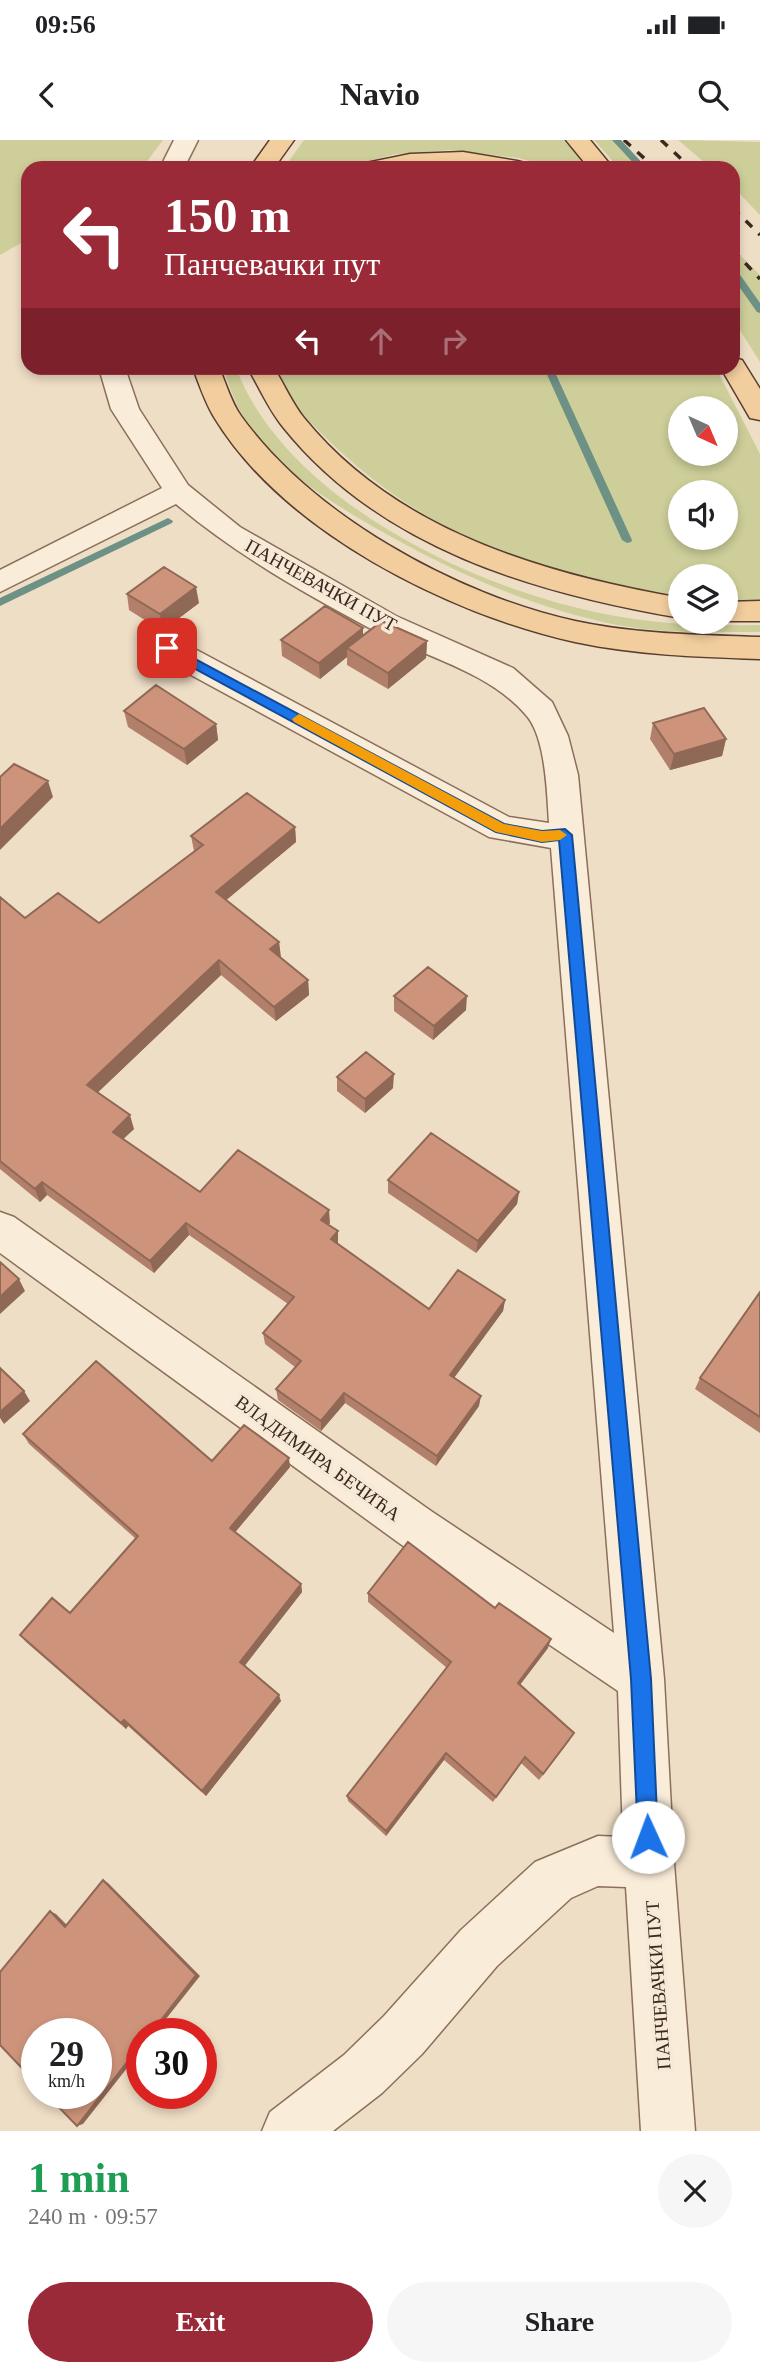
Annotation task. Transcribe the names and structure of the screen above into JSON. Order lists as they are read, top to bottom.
{
  "streets": {
    "street": ["ПАНЧЕВАЧКИ ПУТ", "ВЛАДИМИРА БЕЧИЋА"]
  },
  "crossings": [
    ["ПАНЧЕВАЧКИ ПУТ", "ВЛАДИМИРА БЕЧИЋА"]
  ],
  "north": "bottom right",
  "page": {
    "status": "09:56",
    "header": "Navio",
    "turn": ["150 m", "Панчевачки пут"],
    "speed": "29 km/h",
    "limit": "30",
    "heading": ["1 min", "240 m · 09:57"],
    "buttons": ["Exit", "Share"]
  }
}
